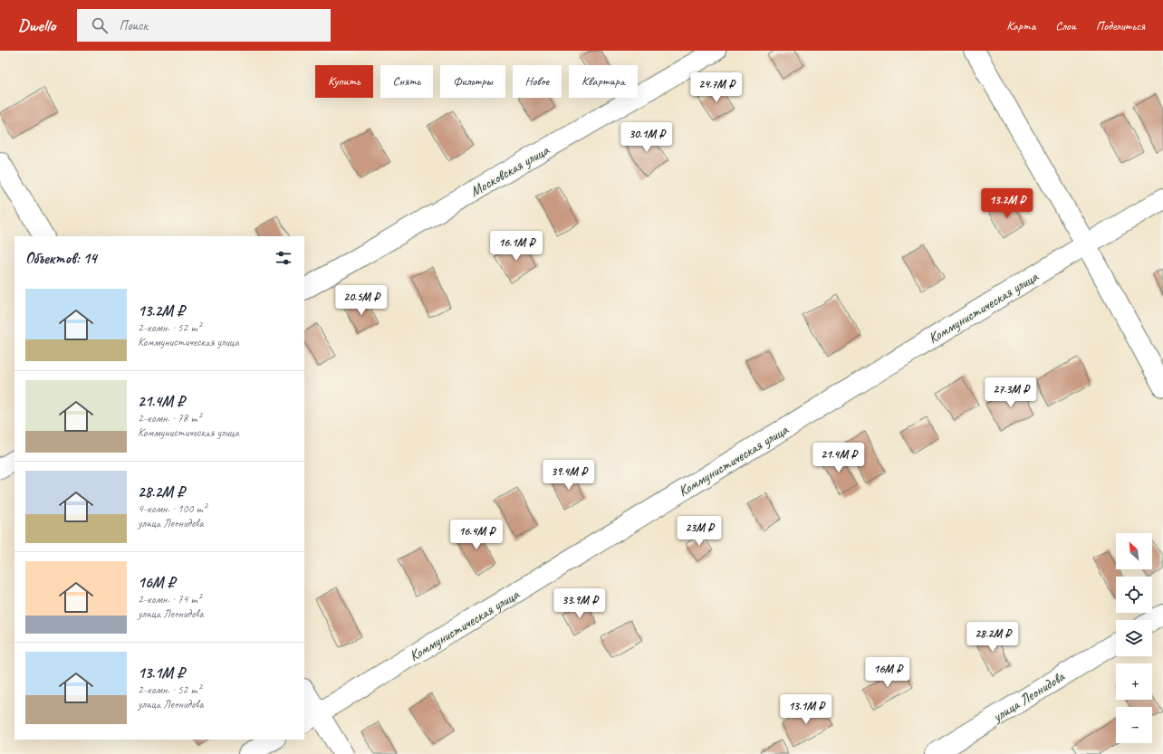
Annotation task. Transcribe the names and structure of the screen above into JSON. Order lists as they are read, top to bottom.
{
  "streets": {
    "street": ["Московская улица", "Коммунистическая улица", "улица Леонидова"]
  },
  "north": "top left",
  "page": {
    "header": "Dwello",
    "search": "Поиск",
    "nav": ["Карта", "Слои", "Поделиться"],
    "chip": [
      "Купить",
      "Снять",
      "Фильтры",
      "Новое",
      "Квартира"
    ],
    "price": [
      "24.7M ₽",
      "30.1M ₽",
      "13.2M ₽",
      "16.1M ₽",
      "20.5M ₽",
      "27.3M ₽",
      "21.4M ₽",
      "39.4M ₽",
      "23M ₽",
      "16.4M ₽",
      "33.9M ₽",
      "28.2M ₽",
      "16M ₽",
      "13.1M ₽"
    ],
    "heading": "Объектов: 14",
    "list": [
      {
        "name": "13.2M ₽",
        "note": "2-комн. · 52 m² · Коммунистическая улица"
      },
      {
        "name": "21.4M ₽",
        "note": "2-комн. · 78 m² · Коммунистическая улица"
      },
      {
        "name": "28.2M ₽",
        "note": "4-комн. · 100 m² · улица Леонидова"
      },
      {
        "name": "16M ₽",
        "note": "2-комн. · 74 m² · улица Леонидова"
      },
      {
        "name": "13.1M ₽",
        "note": "2-комн. · 52 m² · улица Леонидова"
      }
    ],
    "map_buttons": ["+", "−"]
  }
}
